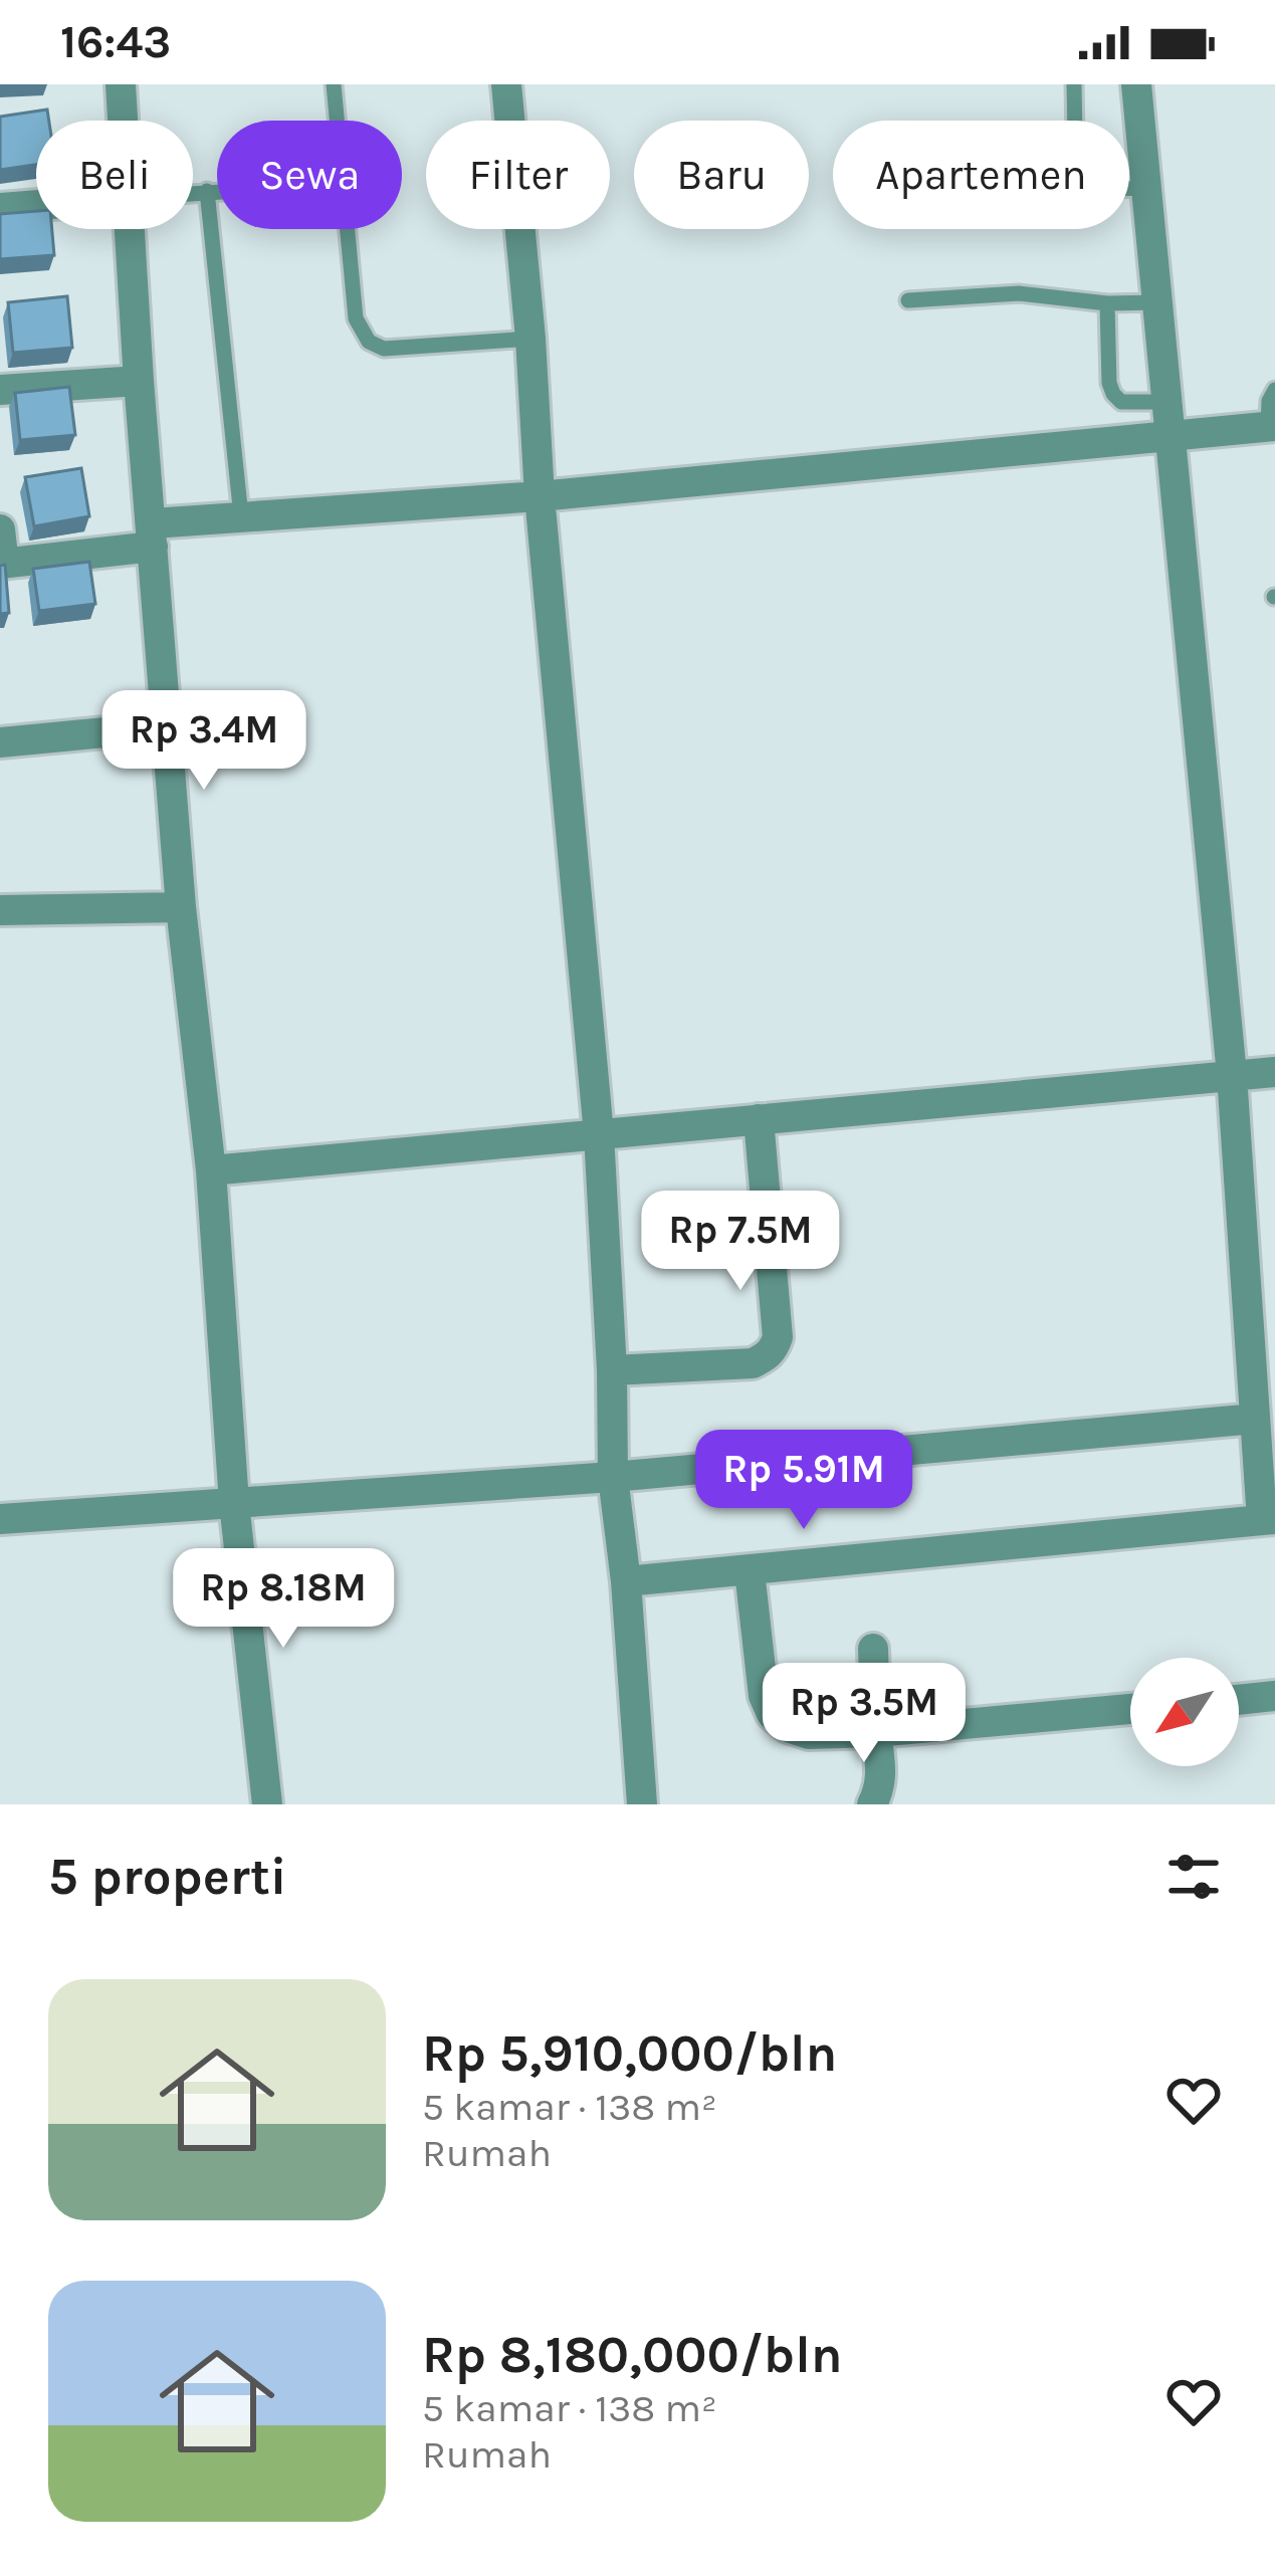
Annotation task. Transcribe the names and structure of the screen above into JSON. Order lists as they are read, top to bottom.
{
  "north": "bottom left",
  "page": {
    "status": "16:43",
    "chip": [
      "Beli",
      "Sewa",
      "Filter",
      "Baru",
      "Apartemen"
    ],
    "price": [
      "Rp 3.4M",
      "Rp 7.5M",
      "Rp 5.91M",
      "Rp 8.18M",
      "Rp 3.5M"
    ],
    "heading": "5 properti",
    "list": [
      {
        "name": "Rp 5,910,000/bln",
        "note": "5 kamar · 138 m² · Rumah"
      },
      {
        "name": "Rp 8,180,000/bln",
        "note": "5 kamar · 138 m² · Rumah"
      }
    ]
  }
}
